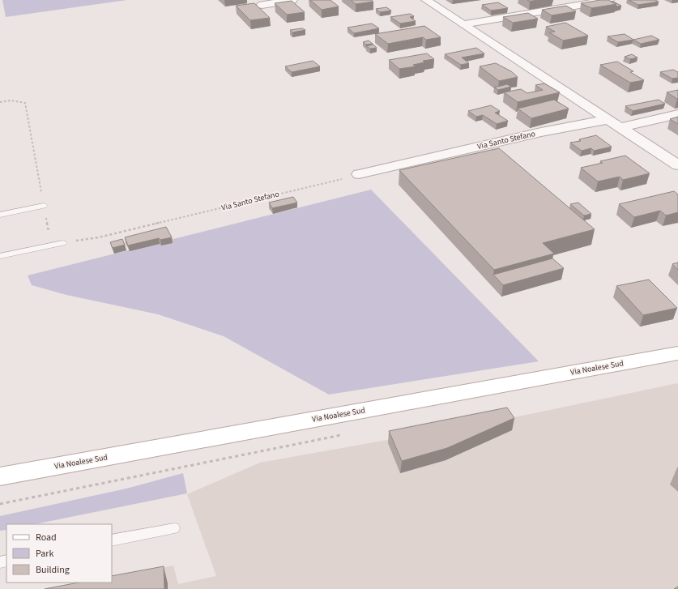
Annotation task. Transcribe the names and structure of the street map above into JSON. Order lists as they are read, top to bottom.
{
  "streets": {
    "main road": ["Via Noalese Sud"],
    "street": ["Via Santo Stefano"]
  },
  "legend": ["Road", "Park", "Building"]
}
